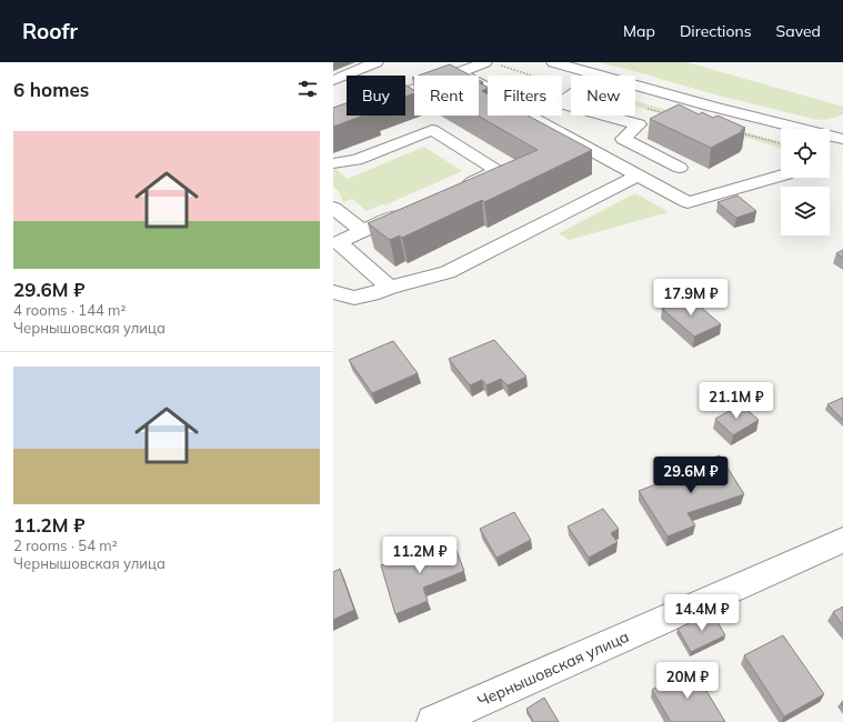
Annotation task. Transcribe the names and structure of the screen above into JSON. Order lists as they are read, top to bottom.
{
  "streets": {
    "street": ["Чернышовская улица"]
  },
  "page": {
    "header": "Roofr",
    "nav": ["Map", "Directions", "Saved"],
    "heading": "6 homes",
    "chip": [
      "Buy",
      "Rent",
      "Filters",
      "New"
    ],
    "list": [
      {
        "name": "29.6M ₽",
        "note": "4 rooms · 144 m² · Чернышовская улица"
      },
      {
        "name": "11.2M ₽",
        "note": "2 rooms · 54 m² · Чернышовская улица"
      }
    ],
    "price": [
      "17.9M ₽",
      "21.1M ₽",
      "29.6M ₽",
      "11.2M ₽",
      "14.4M ₽",
      "20M ₽"
    ]
  }
}
